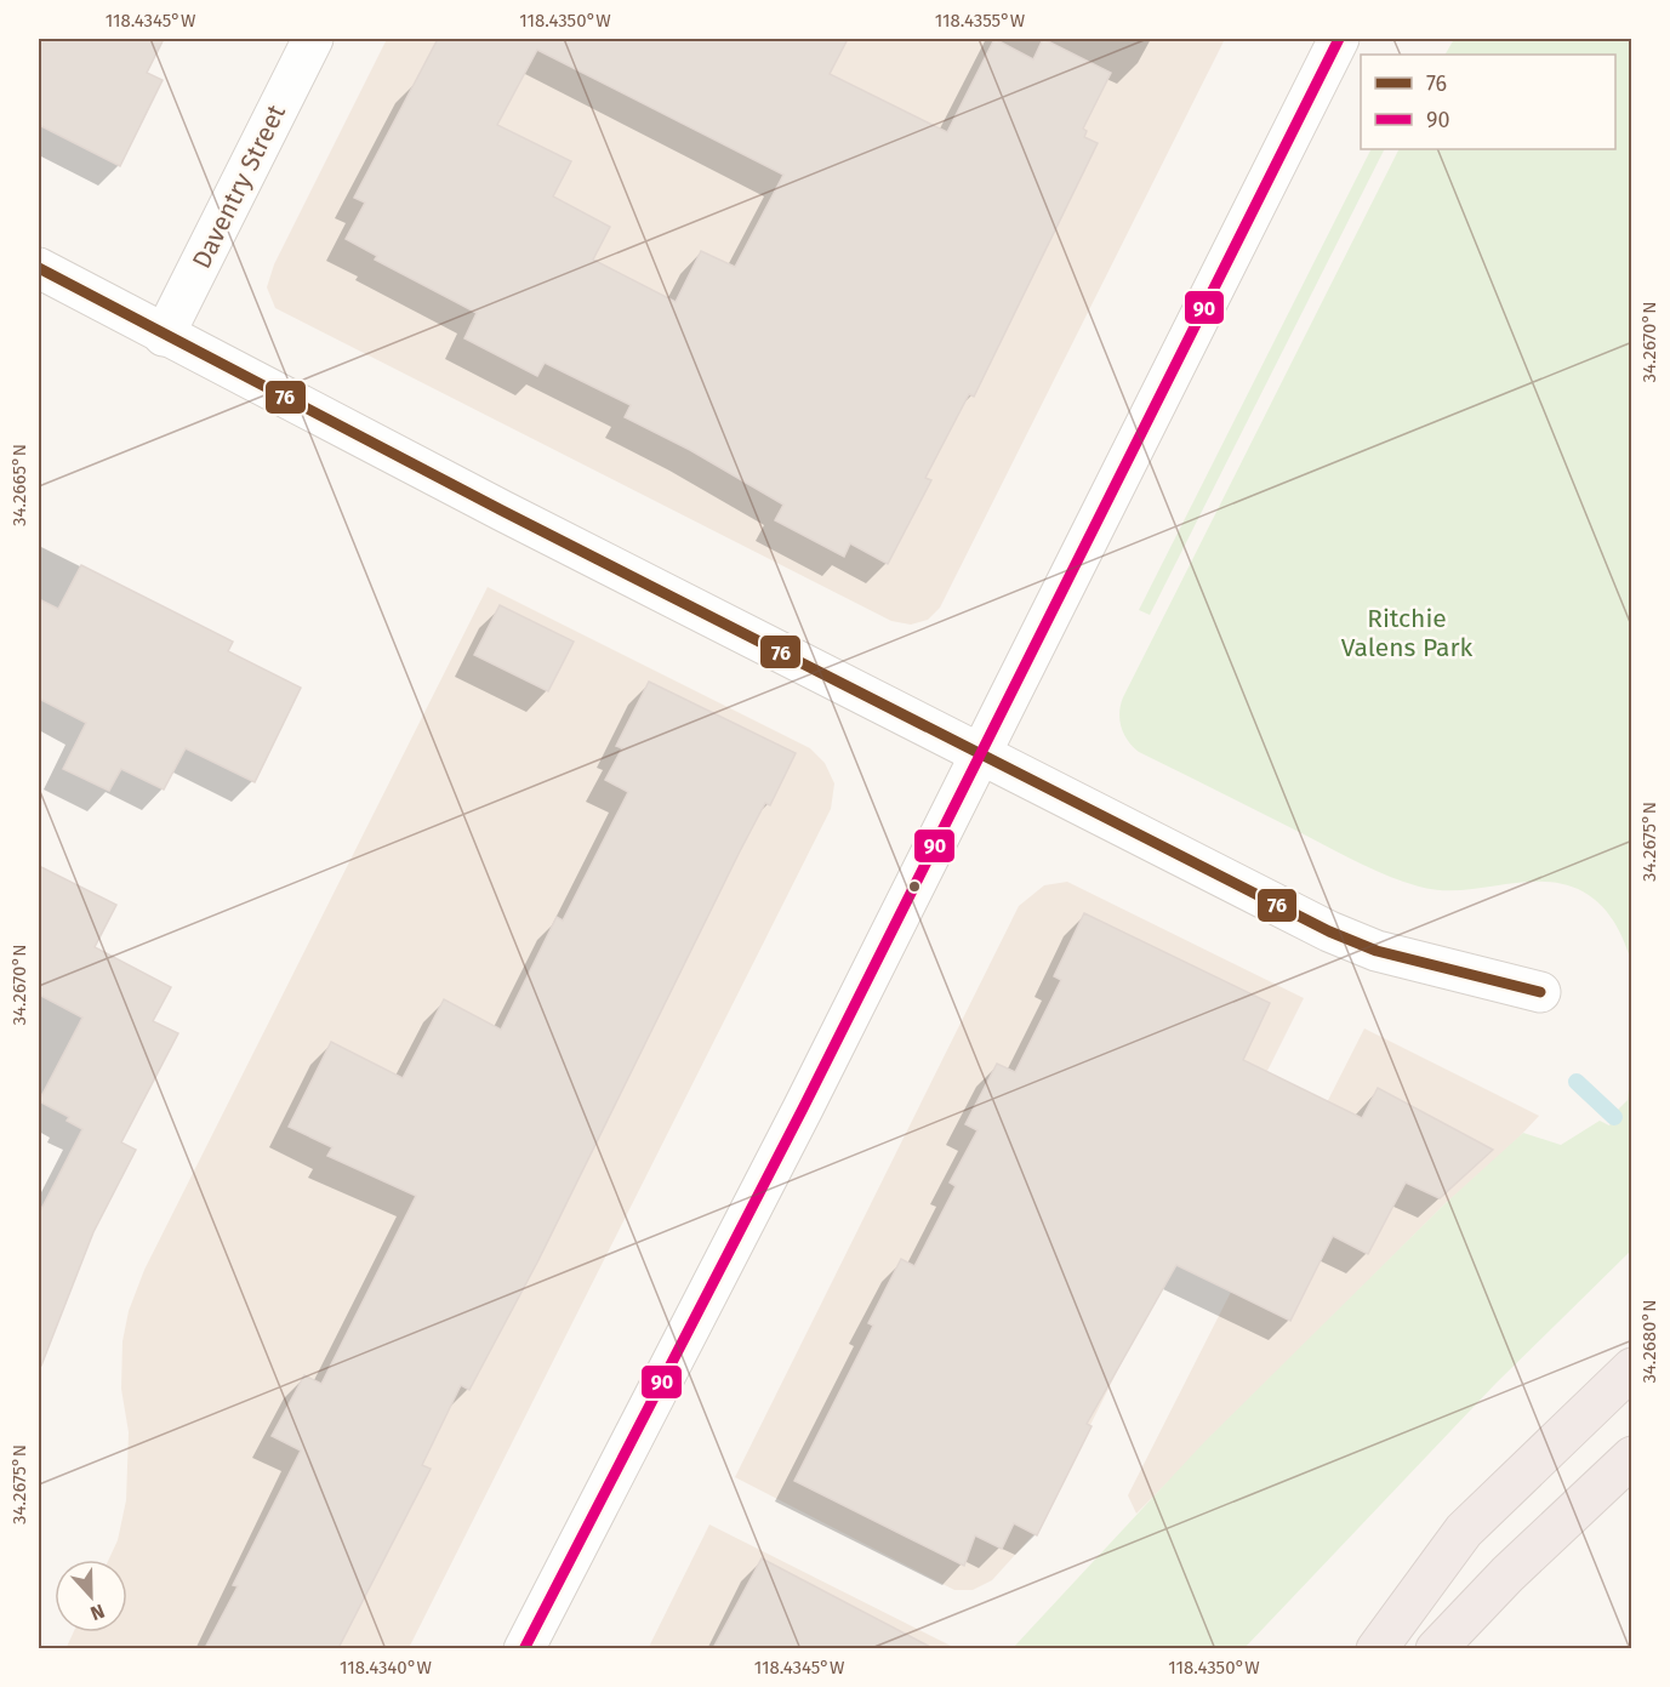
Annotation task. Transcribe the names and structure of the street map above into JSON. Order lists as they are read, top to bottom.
{
  "streets": {
    "street": ["Daventry Street"]
  },
  "parks": ["Ritchie Valens Park"],
  "lines": ["transit line 90", "transit line 76"],
  "legend": ["76", "90"],
  "north": "bottom",
  "coordinates": [
    "118.4345°W",
    "118.4350°W",
    "118.4355°W",
    "34.2670°N",
    "34.2665°N",
    "34.2675°N",
    "34.2680°N",
    "118.4340°W"
  ]
}
